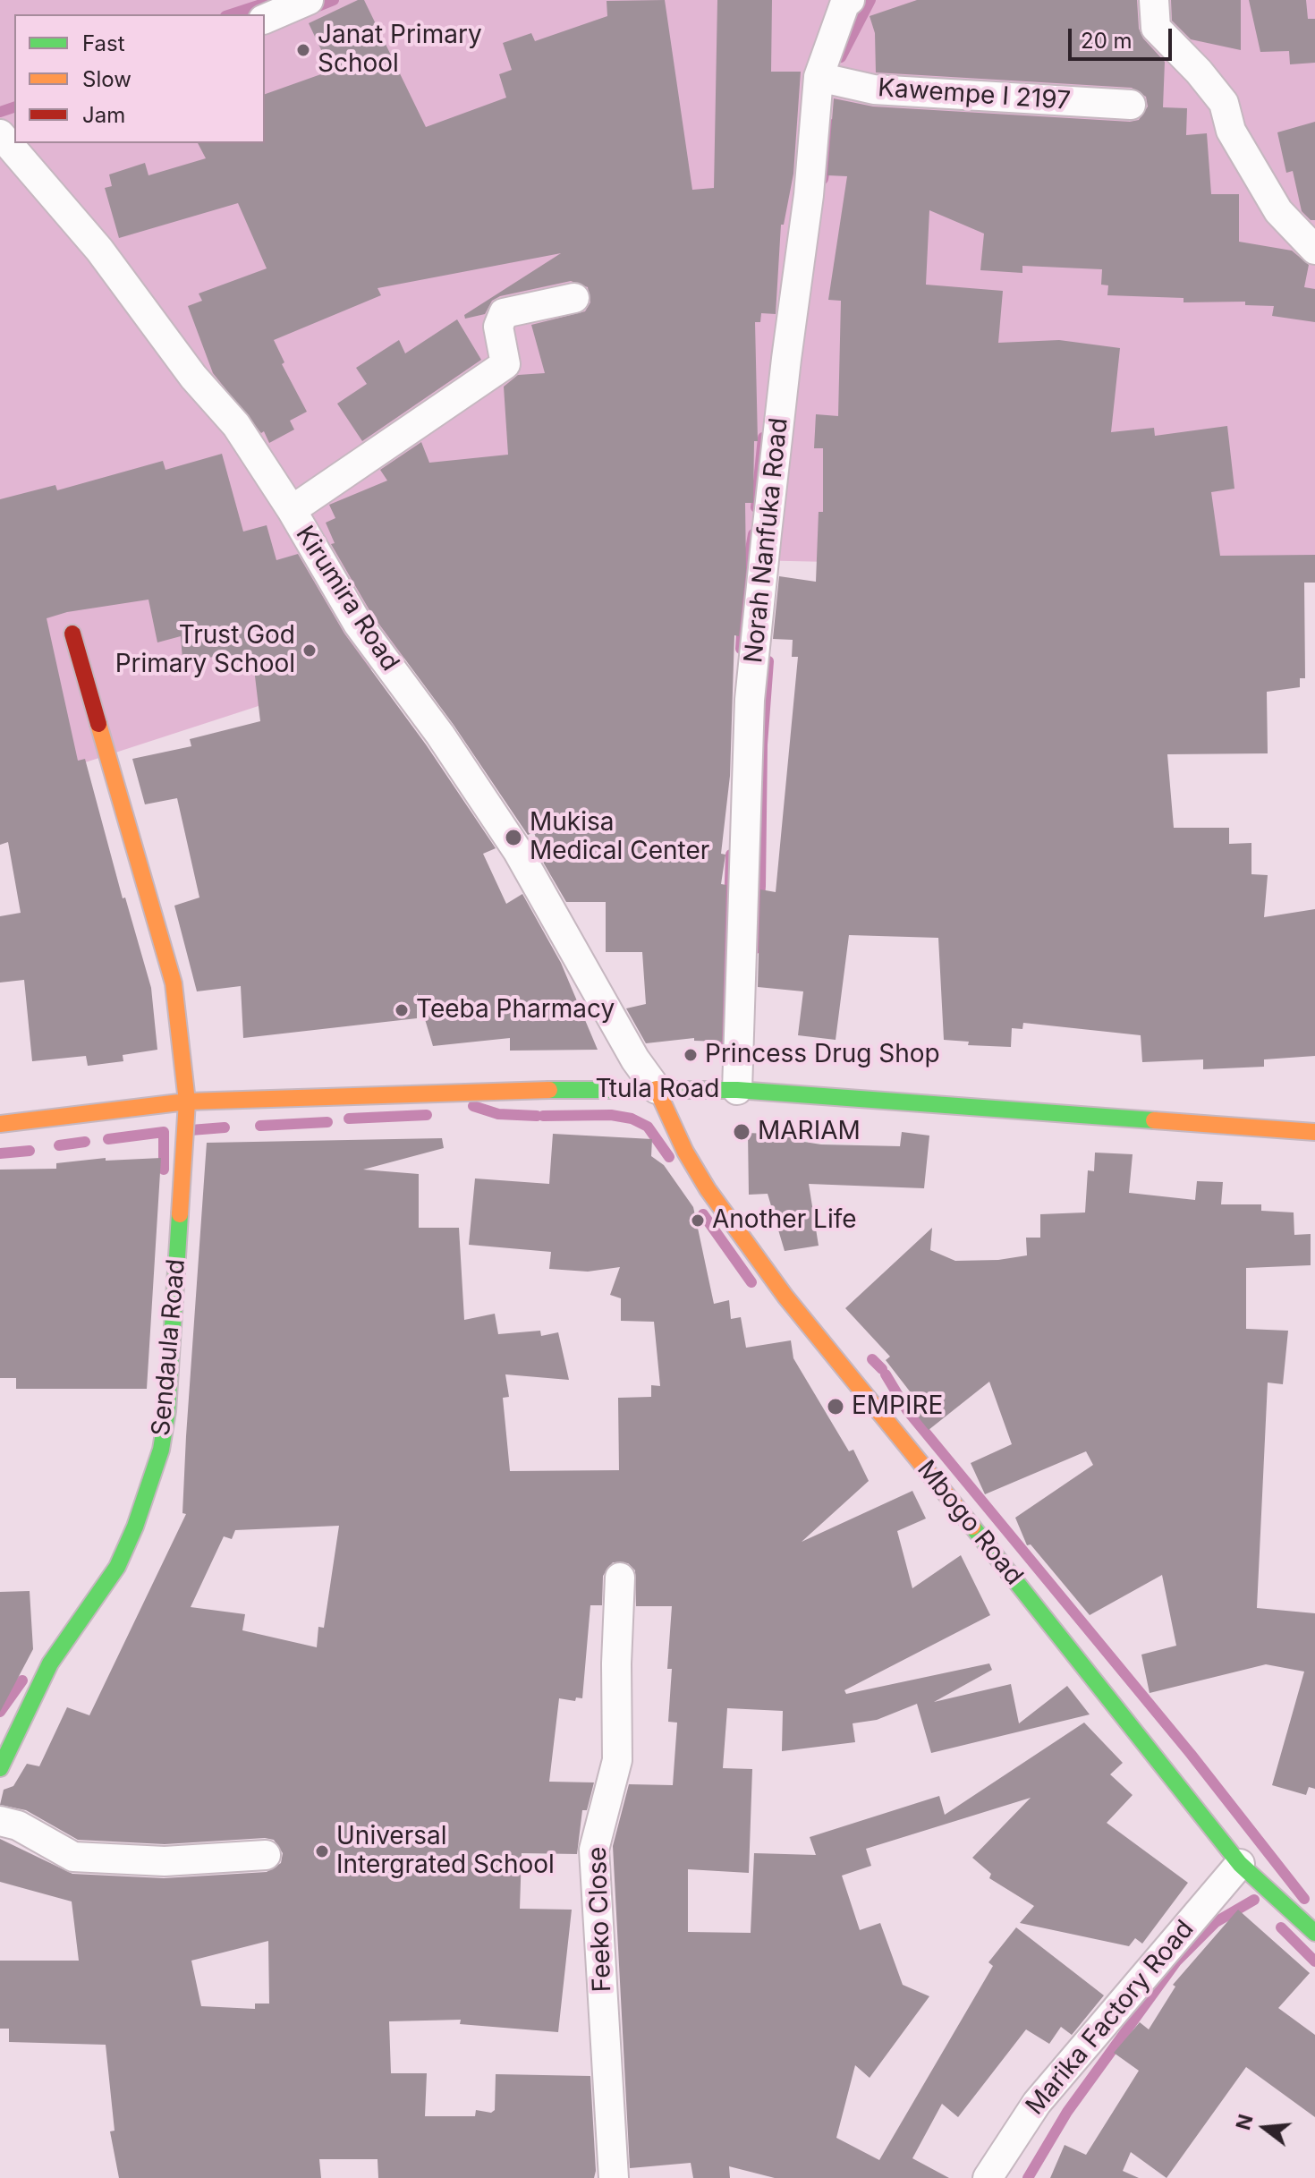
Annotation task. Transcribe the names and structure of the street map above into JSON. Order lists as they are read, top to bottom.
{
  "streets": {
    "street": [
      "Kawempe I 2197",
      "Norah Nanfuka Road",
      "Kirumira Road",
      "Ttula Road",
      "Sendaula Road",
      "Mbogo Road",
      "Feeko Close",
      "Marika Factory Road"
    ]
  },
  "crossings": [
    ["Kawempe I 2197", "Norah Nanfuka Road"],
    ["Norah Nanfuka Road", "Ttula Road"],
    ["Kirumira Road", "Ttula Road"],
    ["Kirumira Road", "Mbogo Road"],
    ["Ttula Road", "Sendaula Road"],
    ["Ttula Road", "Mbogo Road"],
    ["Mbogo Road", "Marika Factory Road"]
  ],
  "places": [
    "Janat Primary School",
    "Trust God Primary School",
    "Mukisa Medical Center",
    "Teeba Pharmacy",
    "Princess Drug Shop",
    "MARIAM",
    "Another Life",
    "EMPIRE",
    "Universal Intergrated School"
  ],
  "legend": ["Fast", "Slow", "Jam"],
  "scale_bar": "20 m",
  "north": "left"
}
